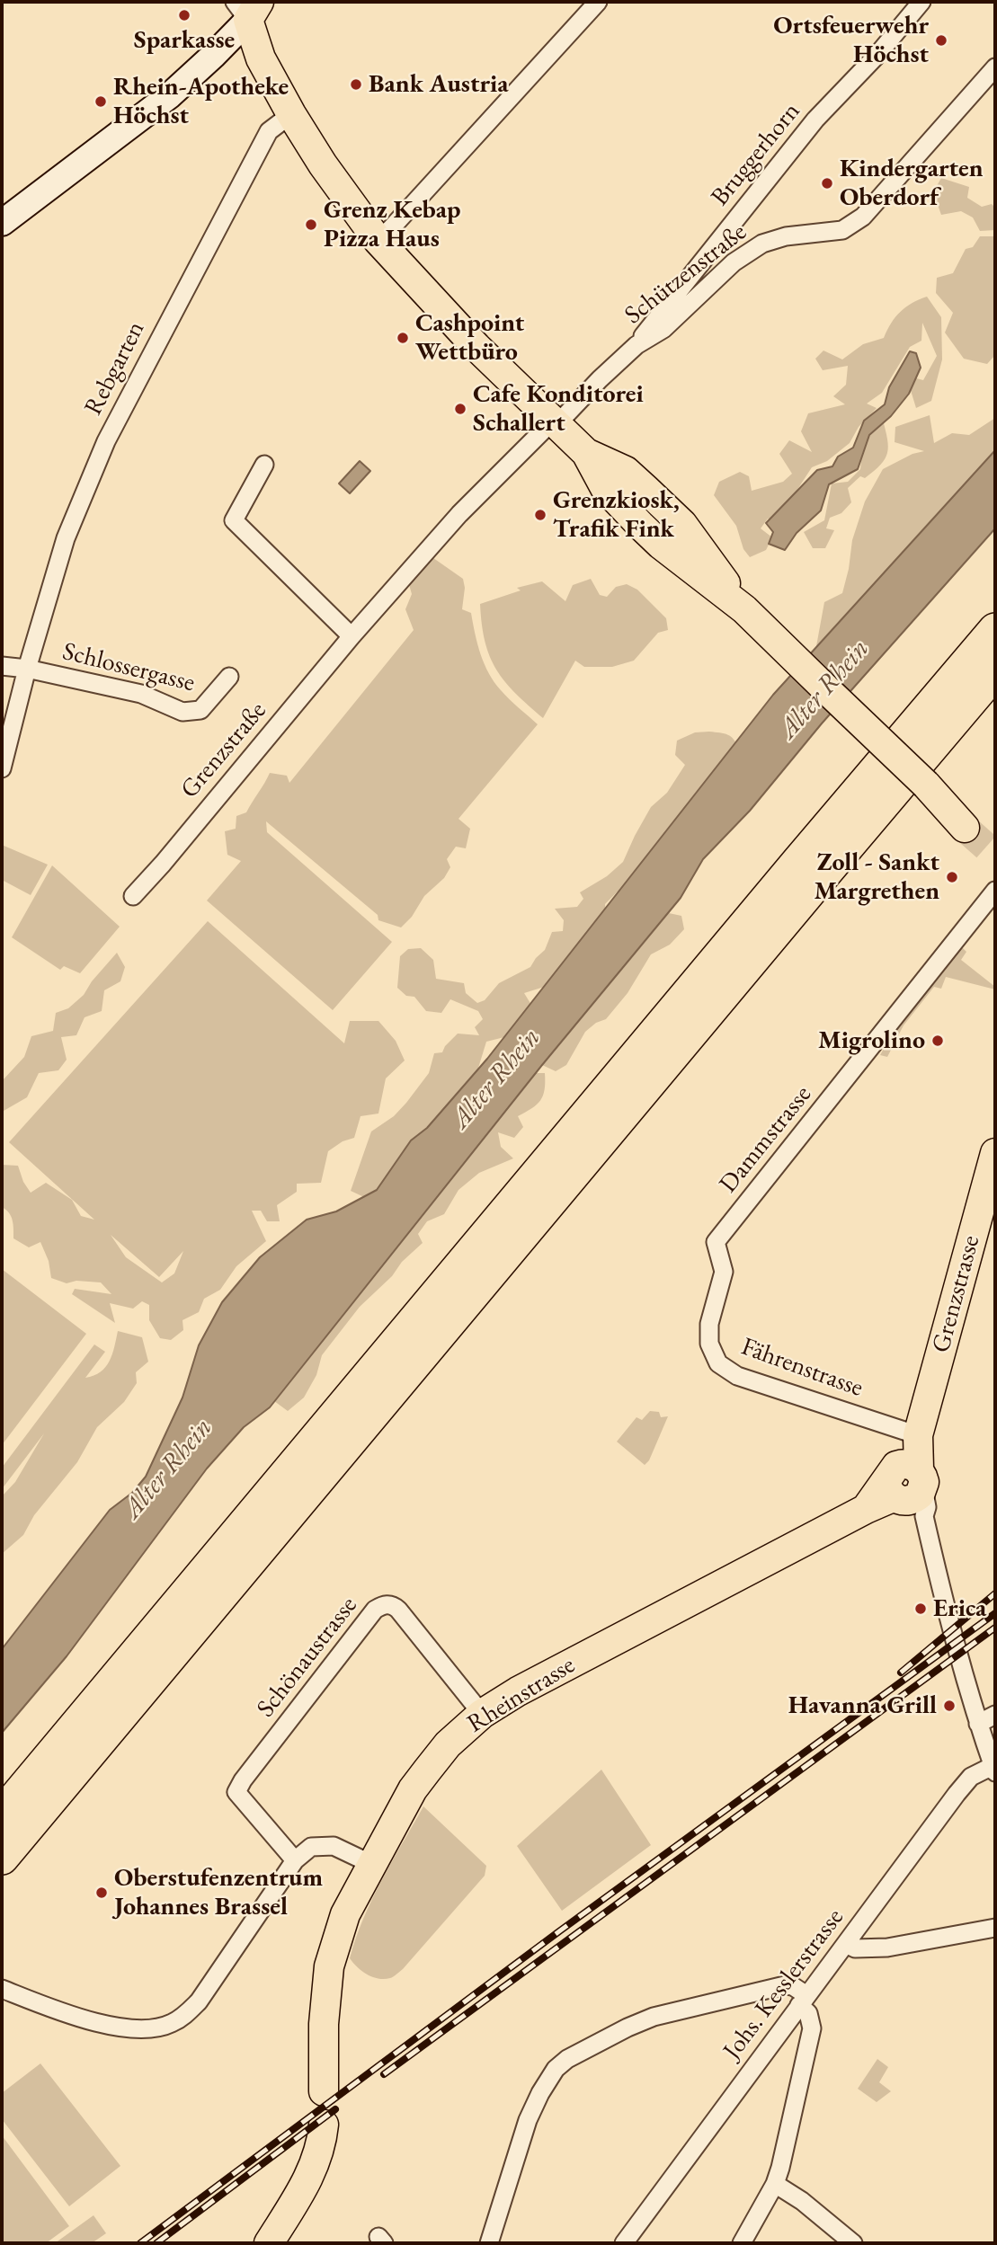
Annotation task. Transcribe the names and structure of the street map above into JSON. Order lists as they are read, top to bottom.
{
  "streets": {
    "main road": ["Grenzstrasse", "Rheinstrasse"],
    "street": [
      "Bruggerhorn",
      "Schützenstraße",
      "Rebgarten",
      "Schlossergasse",
      "Grenzstraße",
      "Dammstrasse",
      "Fährenstrasse",
      "Schönaustrasse",
      "Johs. Kesslerstrasse"
    ]
  },
  "crossings": [
    ["Bruggerhorn", "Schützenstraße"],
    ["Schützenstraße", "Grenzstraße"],
    ["Rebgarten", "Schlossergasse"],
    ["Dammstrasse", "Fährenstrasse"],
    ["Grenzstrasse", "Fährenstrasse"],
    ["Grenzstrasse", "Rheinstrasse"],
    ["Grenzstrasse", "Johs. Kesslerstrasse"],
    ["Schönaustrasse", "Rheinstrasse"]
  ],
  "water": ["Alter Rhein"],
  "places": [
    "Sparkasse",
    "Ortsfeuerwehr Höchst",
    "Bank Austria",
    "Rhein-Apotheke Höchst",
    "Kindergarten Oberdorf",
    "Grenz Kebap Pizza Haus",
    "Cashpoint Wettbüro",
    "Cafe Konditorei Schallert",
    "Grenzkiosk, Trafik Fink",
    "Zoll - Sankt Margrethen",
    "Migrolino",
    "Erica",
    "Havanna Grill",
    "Oberstufenzentrum Johannes Brassel"
  ]
}
